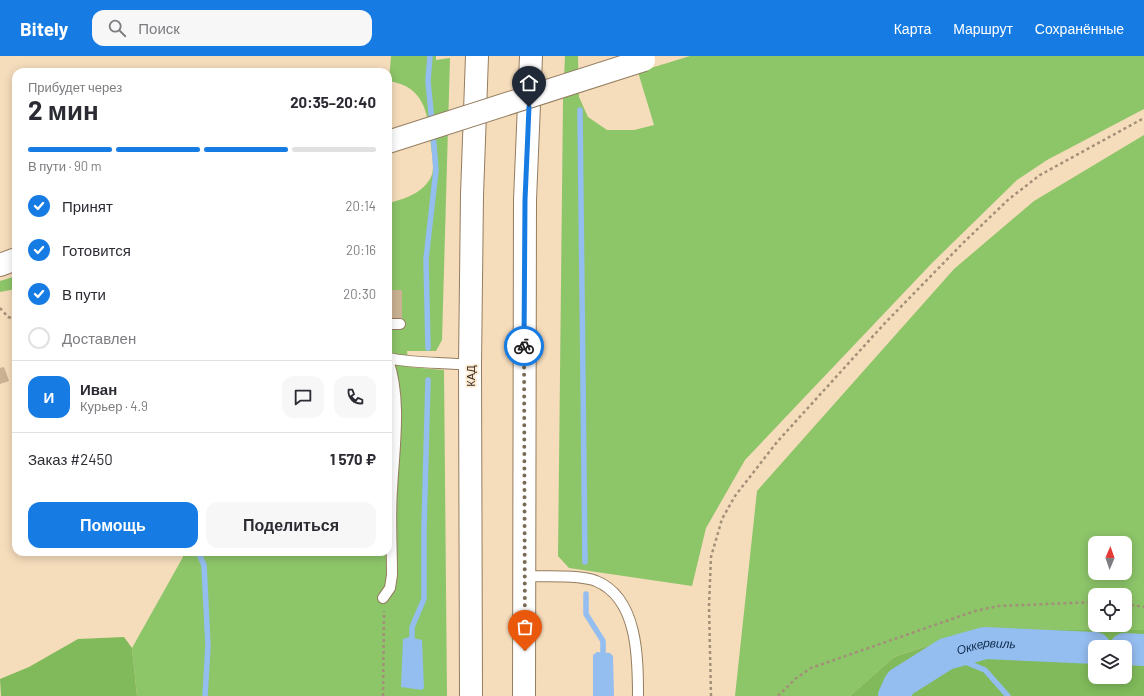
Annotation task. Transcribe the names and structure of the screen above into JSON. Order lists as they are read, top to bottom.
{
  "streets": {
    "main road": ["КАД"]
  },
  "water": ["Оккервиль"],
  "north": "top",
  "page": {
    "header": "Bitely",
    "search": "Поиск",
    "nav": ["Карта", "Маршрут", "Сохранённые"],
    "heading": ["2 мин", "Прибудет через", "20:35–20:40"],
    "panel": [
      "Иван",
      "Курьер · 4.9",
      "Заказ #2450",
      "1 570 ₽"
    ],
    "bar": "В пути · 90 m",
    "list": [
      ["Принят", "20:14"],
      ["Готовится", "20:16"],
      ["В пути", "20:30"],
      "Доставлен"
    ],
    "round": "И",
    "buttons": ["Помощь", "Поделиться"]
  }
}
